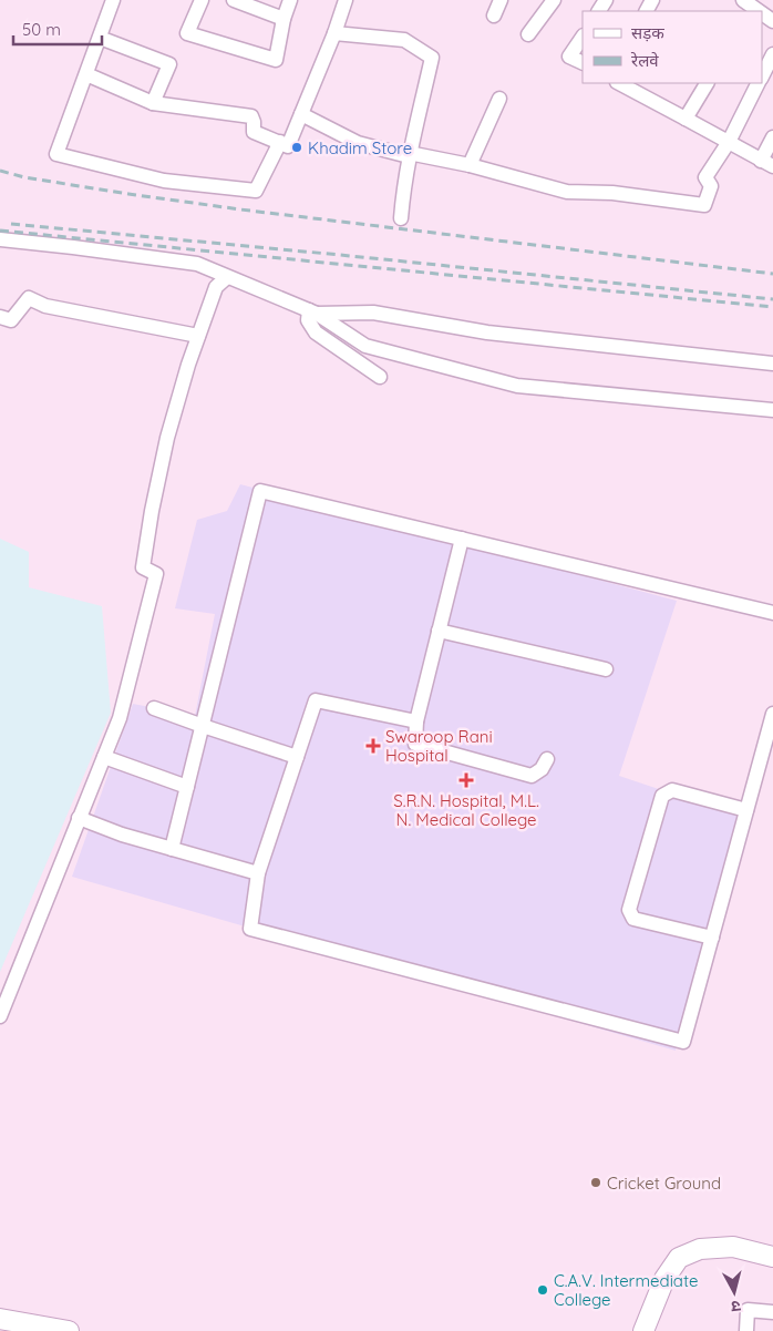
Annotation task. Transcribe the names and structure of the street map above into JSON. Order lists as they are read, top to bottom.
{
  "places": {
    "other": ["Khadim Store", "Cricket Ground", "C.A.V. Intermediate College"],
    "health": ["Swaroop Rani Hospital", "S.R.N. Hospital, M.L. N. Medical College"]
  },
  "legend": ["सड़क", "रेलवे"],
  "scale_bar": "50 m",
  "north": "bottom"
}
